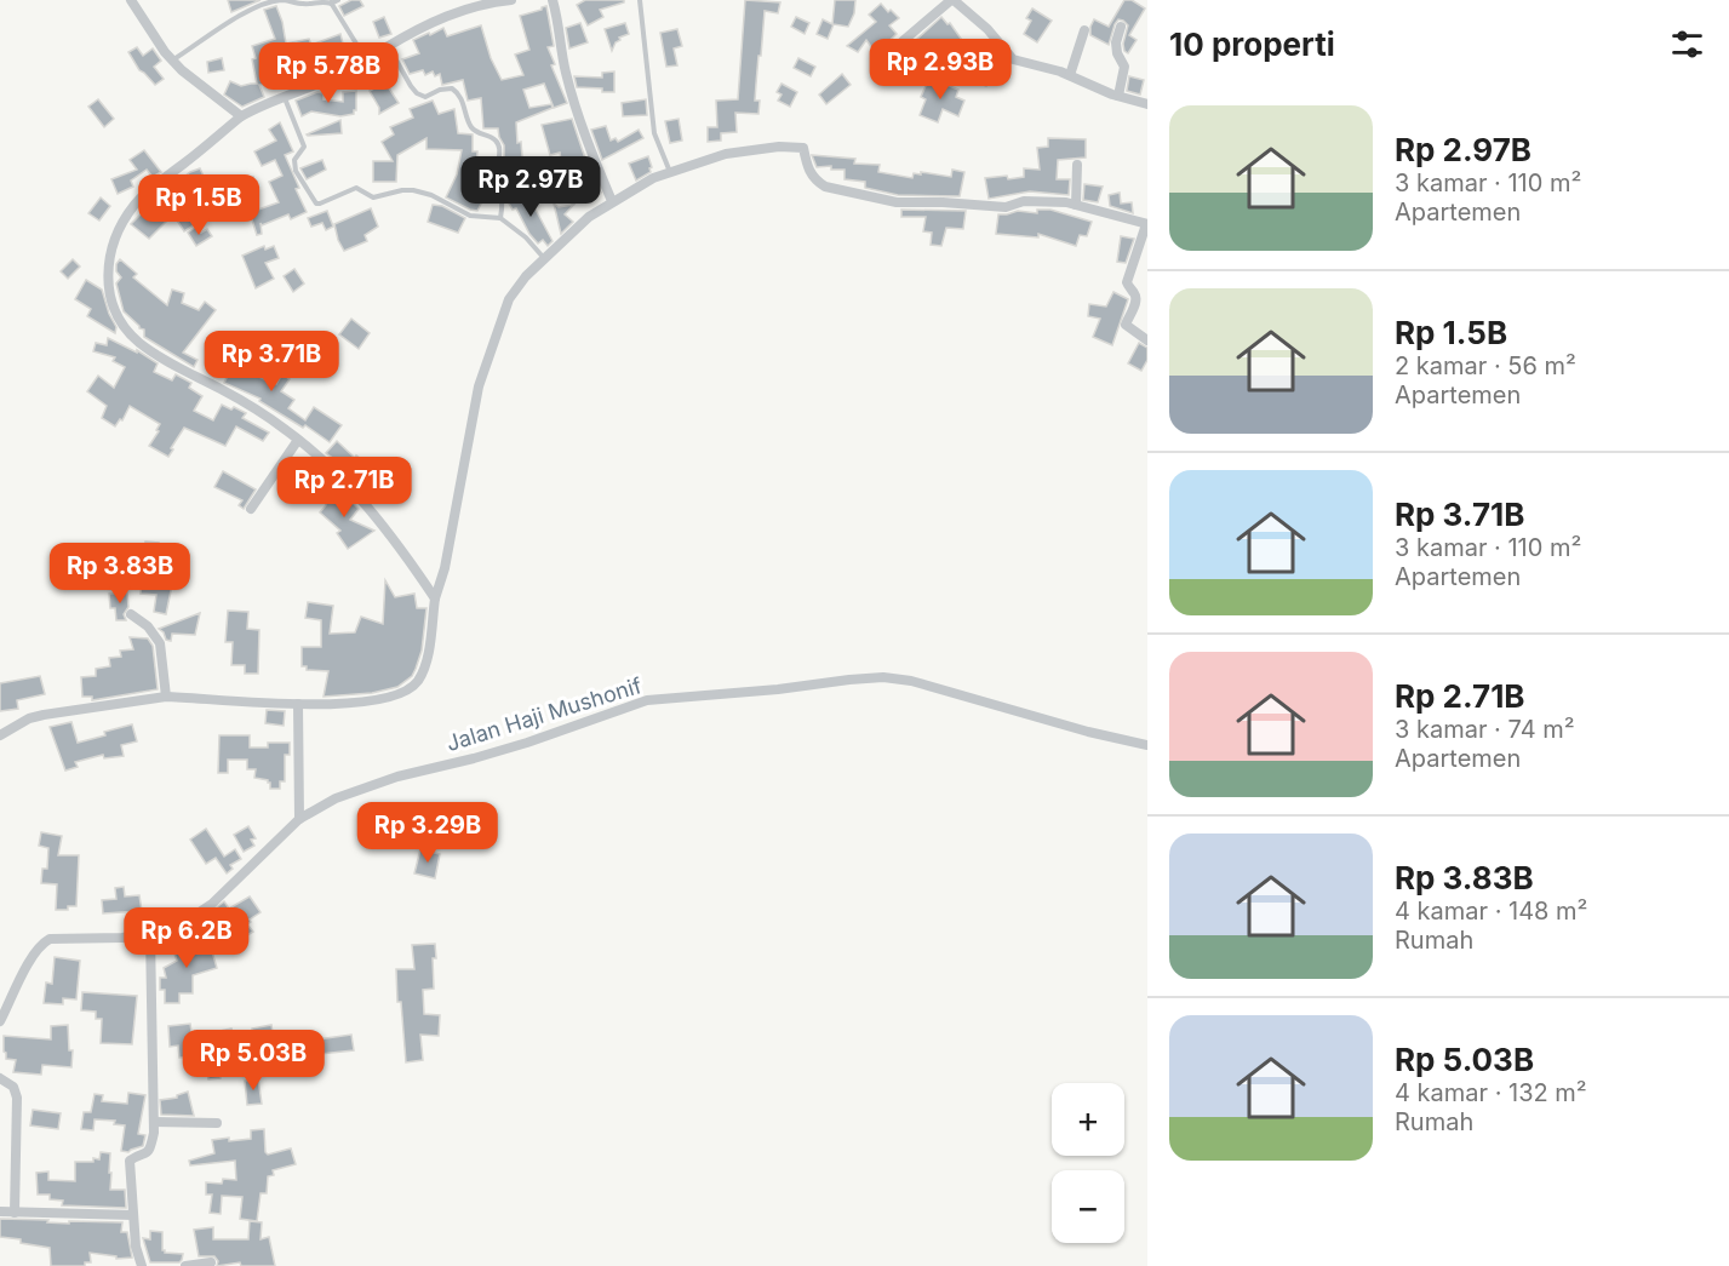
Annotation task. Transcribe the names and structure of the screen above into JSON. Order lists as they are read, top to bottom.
{
  "streets": {
    "street": ["Jalan Haji Mushonif"]
  },
  "page": {
    "heading": "10 properti",
    "price": [
      "Rp 2.93B",
      "Rp 5.78B",
      "Rp 2.97B",
      "Rp 1.5B",
      "Rp 3.71B",
      "Rp 2.71B",
      "Rp 3.83B",
      "Rp 3.29B",
      "Rp 6.2B",
      "Rp 5.03B"
    ],
    "list": [
      {
        "name": "Rp 2.97B",
        "note": "3 kamar · 110 m² · Apartemen"
      },
      {
        "name": "Rp 1.5B",
        "note": "2 kamar · 56 m² · Apartemen"
      },
      {
        "name": "Rp 3.71B",
        "note": "3 kamar · 110 m² · Apartemen"
      },
      {
        "name": "Rp 2.71B",
        "note": "3 kamar · 74 m² · Apartemen"
      },
      {
        "name": "Rp 3.83B",
        "note": "4 kamar · 148 m² · Rumah"
      },
      {
        "name": "Rp 5.03B",
        "note": "4 kamar · 132 m² · Rumah"
      }
    ],
    "map_buttons": ["+", "−"]
  }
}
